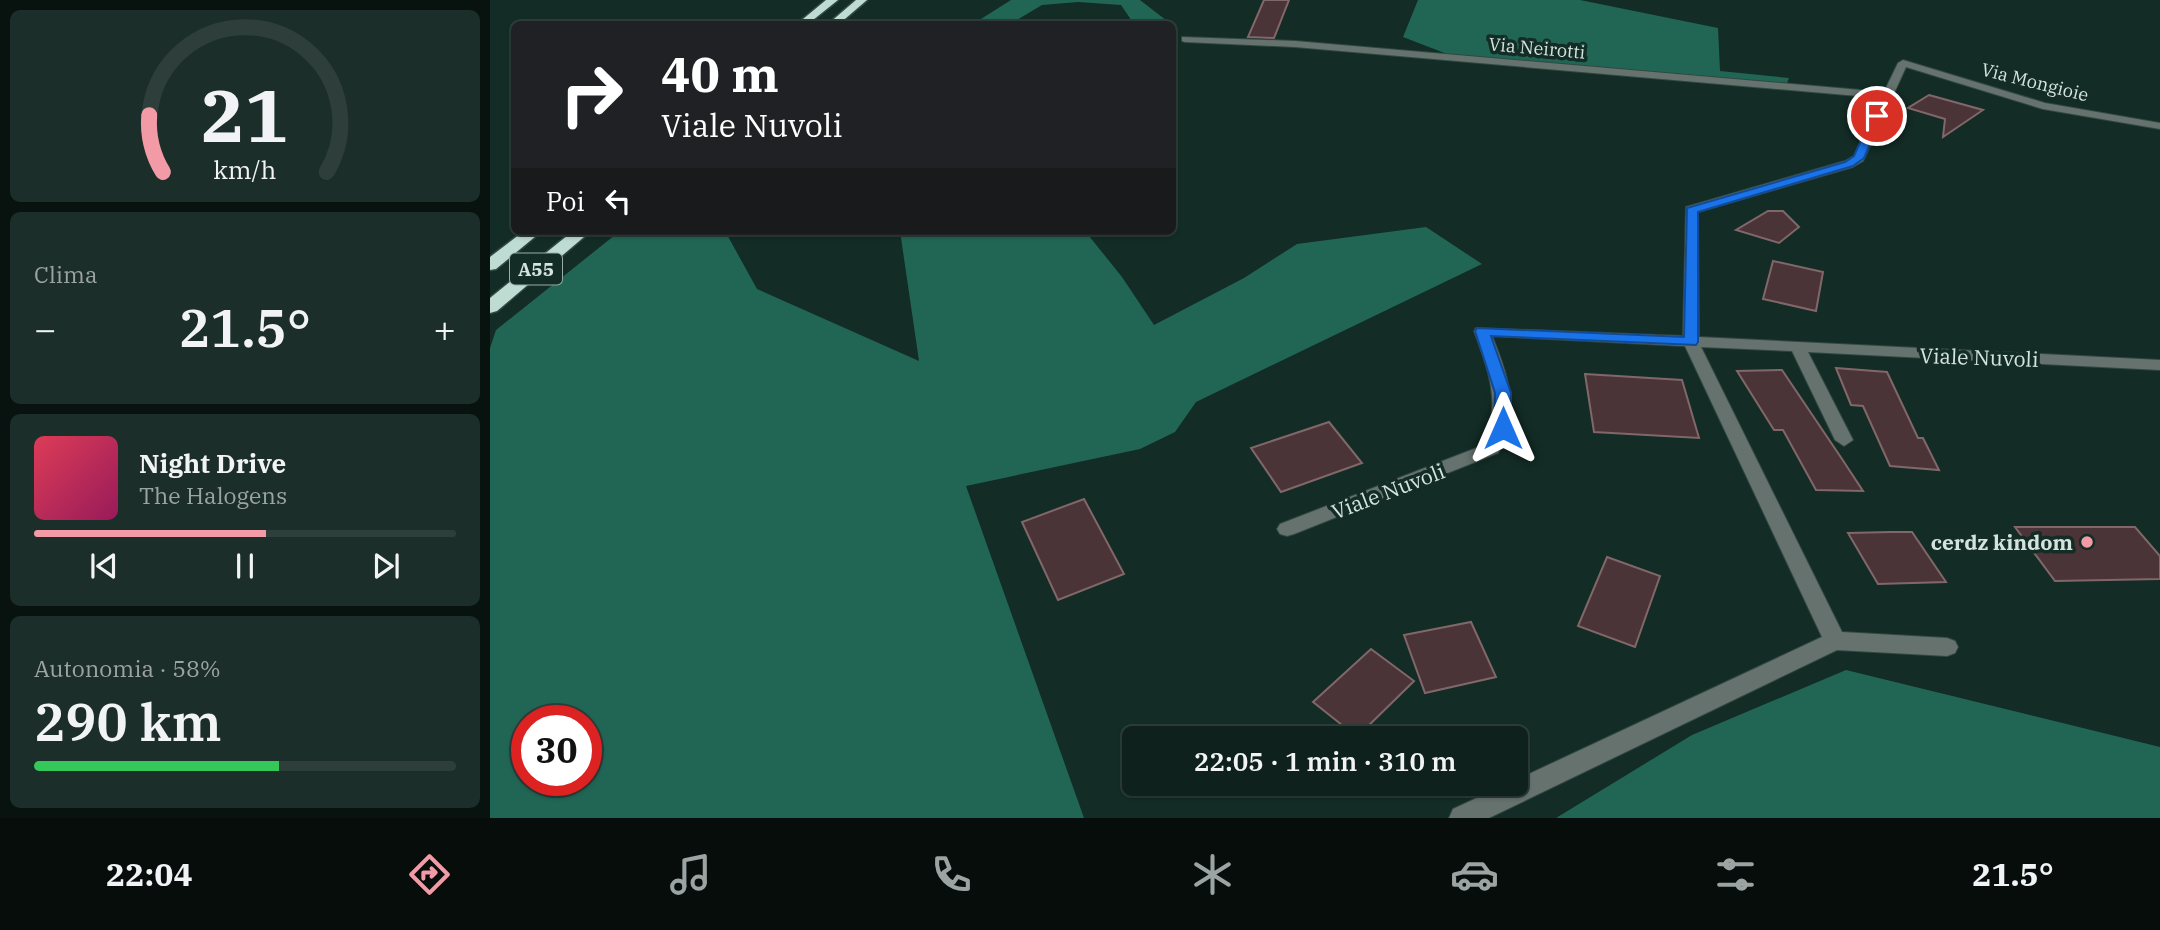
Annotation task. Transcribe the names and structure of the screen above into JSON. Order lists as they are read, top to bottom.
{
  "streets": {
    "highway": ["A55"],
    "street": ["Via Neirotti", "Via Mongioie", "Viale Nuvoli"]
  },
  "crossings": [
    ["Via Neirotti", "Via Mongioie"]
  ],
  "places": ["cerdz kindom"],
  "page": {
    "turn": ["40 m", "Viale Nuvoli"],
    "then": "Poi",
    "tile": [
      "Clima",
      ["Autonomia · 58%", "290 km"]
    ],
    "heat": ["−", "21.5°", "+"],
    "song": ["Night Drive", "The Halogens"],
    "limit": "30",
    "trip": "22:05 · 1 min · 310 m",
    "tabs": ["22:04", "21.5°"],
    "gauge": ["21", "km/h"]
  }
}
